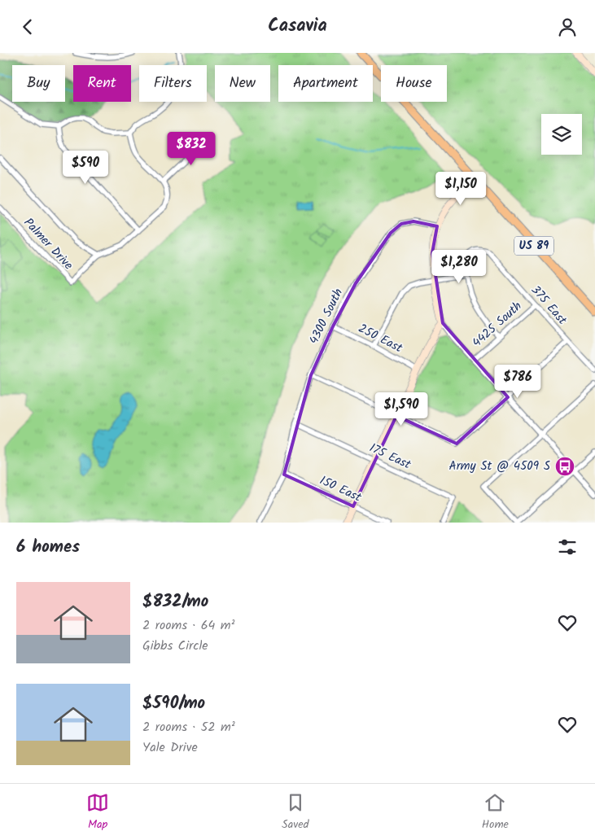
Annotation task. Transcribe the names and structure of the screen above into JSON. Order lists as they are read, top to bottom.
{
  "streets": {
    "main road": ["US 89"],
    "street": [
      "Palmer Drive",
      "375 East",
      "4300 South",
      "4425 South",
      "250 East",
      "175 East",
      "150 East"
    ]
  },
  "crossings": [
    ["375 East", "4425 South"],
    ["4300 South", "250 East"],
    ["4300 South", "175 East"],
    ["4300 South", "150 East"]
  ],
  "places": {
    "bus stop": ["Army St @ 4509 S"]
  },
  "page": {
    "header": "Casavia",
    "chip": [
      "Buy",
      "Rent",
      "Filters",
      "New",
      "Apartment",
      "House"
    ],
    "price": [
      "$832",
      "$590",
      "$1,150",
      "$1,280",
      "$786",
      "$1,590"
    ],
    "heading": "6 homes",
    "list": [
      {
        "name": "$832/mo",
        "note": "2 rooms · 64 m² · Gibbs Circle"
      },
      {
        "name": "$590/mo",
        "note": "2 rooms · 52 m² · Yale Drive"
      }
    ],
    "tabs": ["Map", "Saved", "Home"]
  }
}
